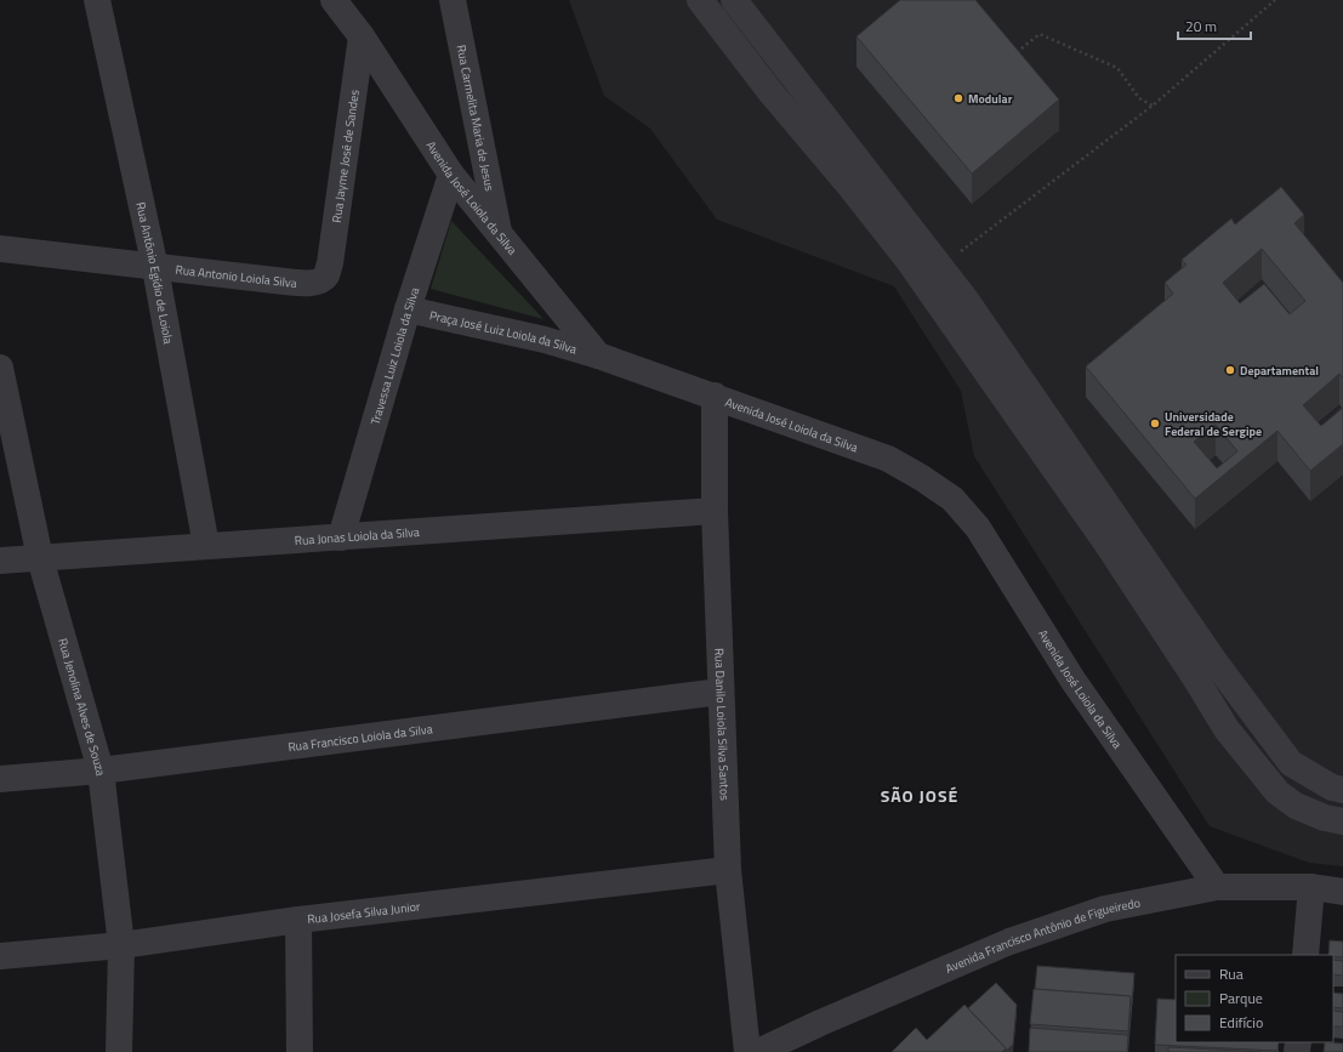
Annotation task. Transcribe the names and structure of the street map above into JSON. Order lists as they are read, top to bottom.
{
  "streets": {
    "street": [
      "Rua Carmelita Maria de Jesus",
      "Rua Jayme José de Sandes",
      "Avenida José Loiola da Silva",
      "Rua Antônio Egídio de Loiola",
      "Rua Antonio Loiola Silva",
      "Praça José Luiz Loiola da Silva",
      "Travessa Luiz Loiola da Silva",
      "Rua Jonas Loiola da Silva",
      "Rua Jenolina Alves de Souza",
      "Rua Danilo Loiola Silva Santos",
      "Rua Francisco Loiola da Silva",
      "Rua Josefa Silva Junior",
      "Avenida Francisco Antônio de Figueiredo"
    ]
  },
  "crossings": [
    ["Rua Carmelita Maria de Jesus", "Avenida José Loiola da Silva"],
    ["Rua Jayme José de Sandes", "Avenida José Loiola da Silva"],
    ["Rua Jayme José de Sandes", "Rua Antonio Loiola Silva"],
    ["Avenida José Loiola da Silva", "Praça José Luiz Loiola da Silva"],
    ["Avenida José Loiola da Silva", "Travessa Luiz Loiola da Silva"],
    ["Avenida José Loiola da Silva", "Rua Danilo Loiola Silva Santos"],
    ["Avenida José Loiola da Silva", "Avenida Francisco Antônio de Figueiredo"],
    ["Rua Antônio Egídio de Loiola", "Rua Antonio Loiola Silva"],
    ["Rua Antônio Egídio de Loiola", "Rua Jonas Loiola da Silva"],
    ["Praça José Luiz Loiola da Silva", "Travessa Luiz Loiola da Silva"],
    ["Travessa Luiz Loiola da Silva", "Rua Jonas Loiola da Silva"],
    ["Rua Jonas Loiola da Silva", "Rua Jenolina Alves de Souza"],
    ["Rua Jonas Loiola da Silva", "Rua Danilo Loiola Silva Santos"],
    ["Rua Jenolina Alves de Souza", "Rua Francisco Loiola da Silva"],
    ["Rua Jenolina Alves de Souza", "Rua Josefa Silva Junior"],
    ["Rua Danilo Loiola Silva Santos", "Rua Francisco Loiola da Silva"],
    ["Rua Danilo Loiola Silva Santos", "Rua Josefa Silva Junior"]
  ],
  "districts": ["SÃO JOSÉ"],
  "places": ["Modular", "Departamental", "Universidade Federal de Sergipe"],
  "legend": ["Rua", "Parque", "Edifício"],
  "scale_bar": "20 m"
}
